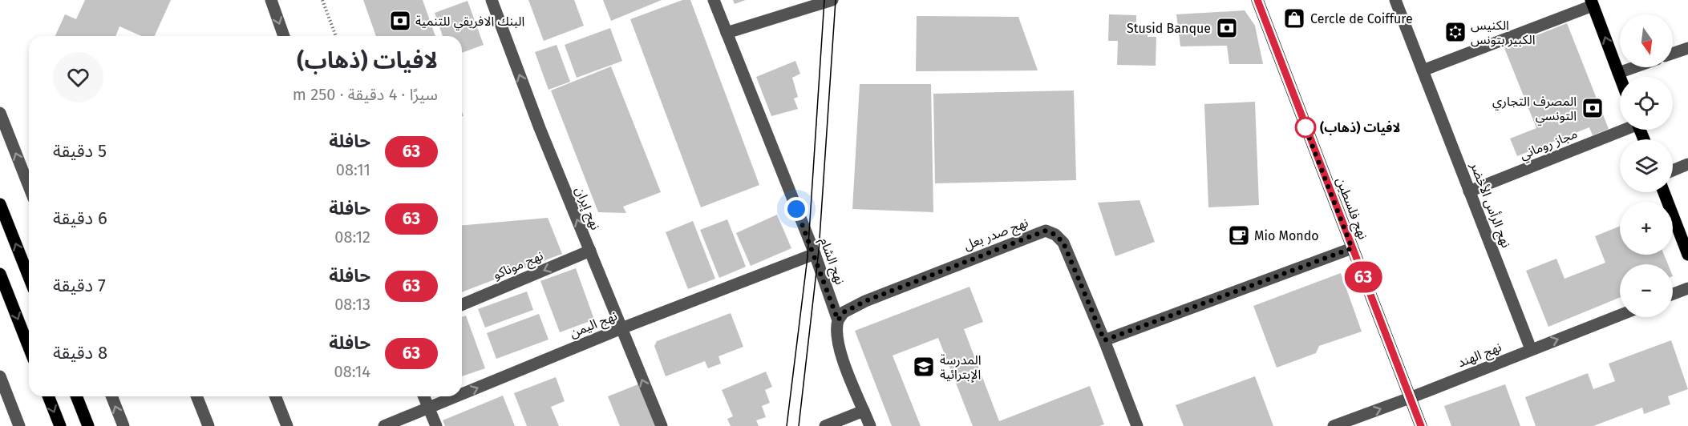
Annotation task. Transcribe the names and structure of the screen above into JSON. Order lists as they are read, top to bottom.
{
  "streets": {
    "main road": ["نهج فلسطين"],
    "street": [
      "مجاز روماني",
      "نهج الرأس الأخضر",
      "نهج إيران",
      "نهج صدر بعل",
      "نهج الشام",
      "نهج موناكو",
      "نهج اليمن",
      "نهج الهند"
    ]
  },
  "crossings": [
    ["مجاز روماني", "نهج الرأس الأخضر"],
    ["نهج الرأس الأخضر", "نهج الهند"],
    ["نهج إيران", "نهج موناكو"],
    ["نهج إيران", "نهج اليمن"],
    ["نهج فلسطين", "نهج الهند"],
    ["نهج صدر بعل", "نهج الشام"],
    ["نهج الشام", "نهج اليمن"]
  ],
  "one_way": [
    "نهج إيران",
    "نهج موناكو",
    "نهج اليمن",
    "نهج الهند"
  ],
  "places": {
    "shop": ["Cercle de Coiffure"],
    "bank": ["البنك الافريقي للتنمية", "Stusid Banque", "المصرف التجاري التونسي"],
    "synagogue": ["الكنيس الكبير بتونس"],
    "other": ["لافيات (ذهاب)"],
    "cafe": ["Mio Mondo"],
    "school or university": ["المدرسة الإبترائية"]
  },
  "lines": ["bus line 63"],
  "north": "bottom",
  "page": {
    "on_map": "63",
    "map_buttons": ["+", "−"],
    "heading": ["لافيات (ذهاب)", "سيرًا · 4 دقيقة · 250 m"],
    "list": [
      {
        "mark": "63",
        "name": "حافلة",
        "note": "08:11",
        "value": "5 دقيقة"
      },
      {
        "mark": "63",
        "name": "حافلة",
        "note": "08:12",
        "value": "6 دقيقة"
      },
      {
        "mark": "63",
        "name": "حافلة",
        "note": "08:13",
        "value": "7 دقيقة"
      },
      {
        "mark": "63",
        "name": "حافلة",
        "note": "08:14",
        "value": "8 دقيقة"
      }
    ]
  }
}
